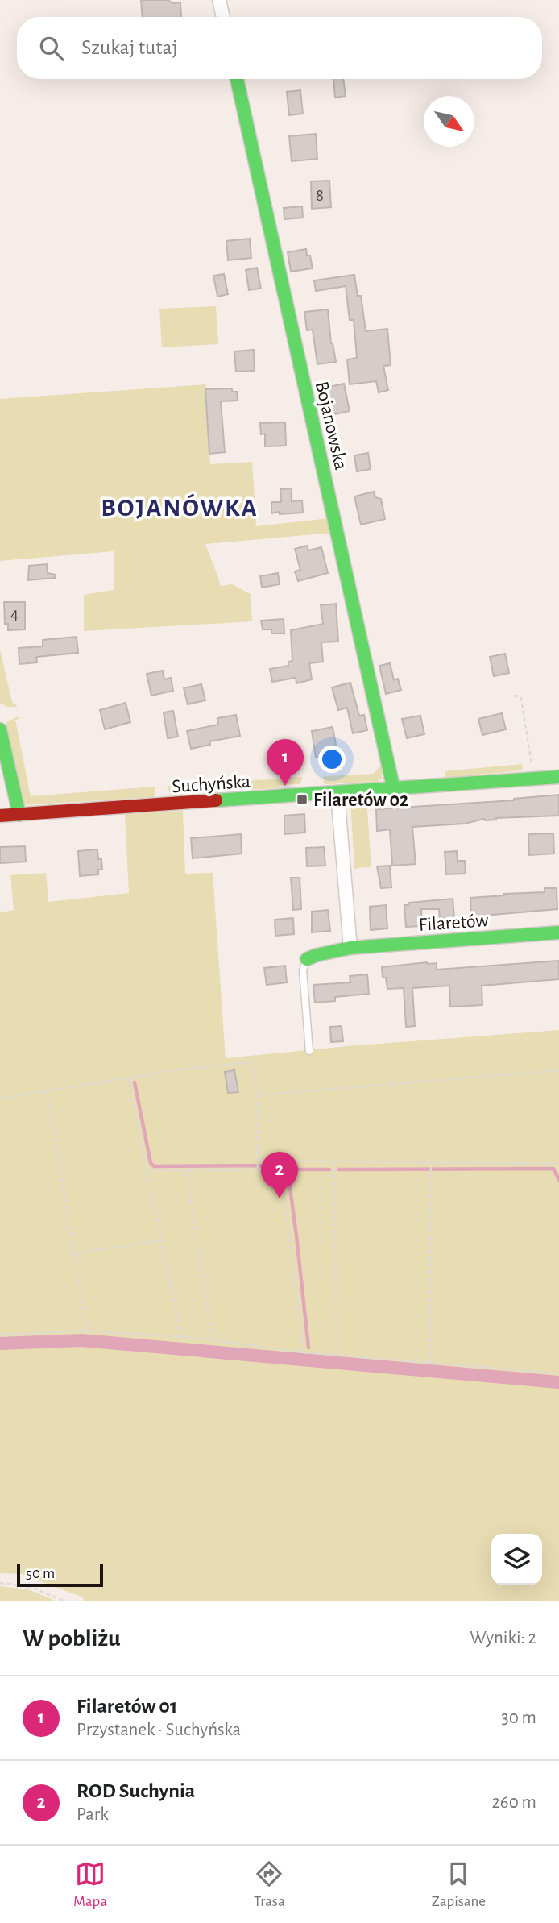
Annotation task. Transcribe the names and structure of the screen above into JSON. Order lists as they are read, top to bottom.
{
  "streets": {
    "street": ["Bojanowska", "Suchyńska", "Filaretów"]
  },
  "crossings": [
    ["Bojanowska", "Suchyńska"]
  ],
  "districts": ["BOJANÓWKA"],
  "places": {
    "transit": ["Filaretów 02"]
  },
  "house_numbers": ["8", "4"],
  "scale_bar": "50 m",
  "north": "bottom right",
  "page": {
    "search": "Szukaj tutaj",
    "pins": ["1", "2"],
    "scale": "50 m",
    "heading": ["W pobliżu", "Wyniki: 2"],
    "list": [
      {
        "mark": "1",
        "name": "Filaretów 01",
        "note": "Przystanek · Suchyńska",
        "value": "30 m"
      },
      {
        "mark": "2",
        "name": "ROD Suchynia",
        "note": "Park",
        "value": "260 m"
      }
    ],
    "nav": ["Mapa", "Trasa", "Zapisane"]
  }
}
